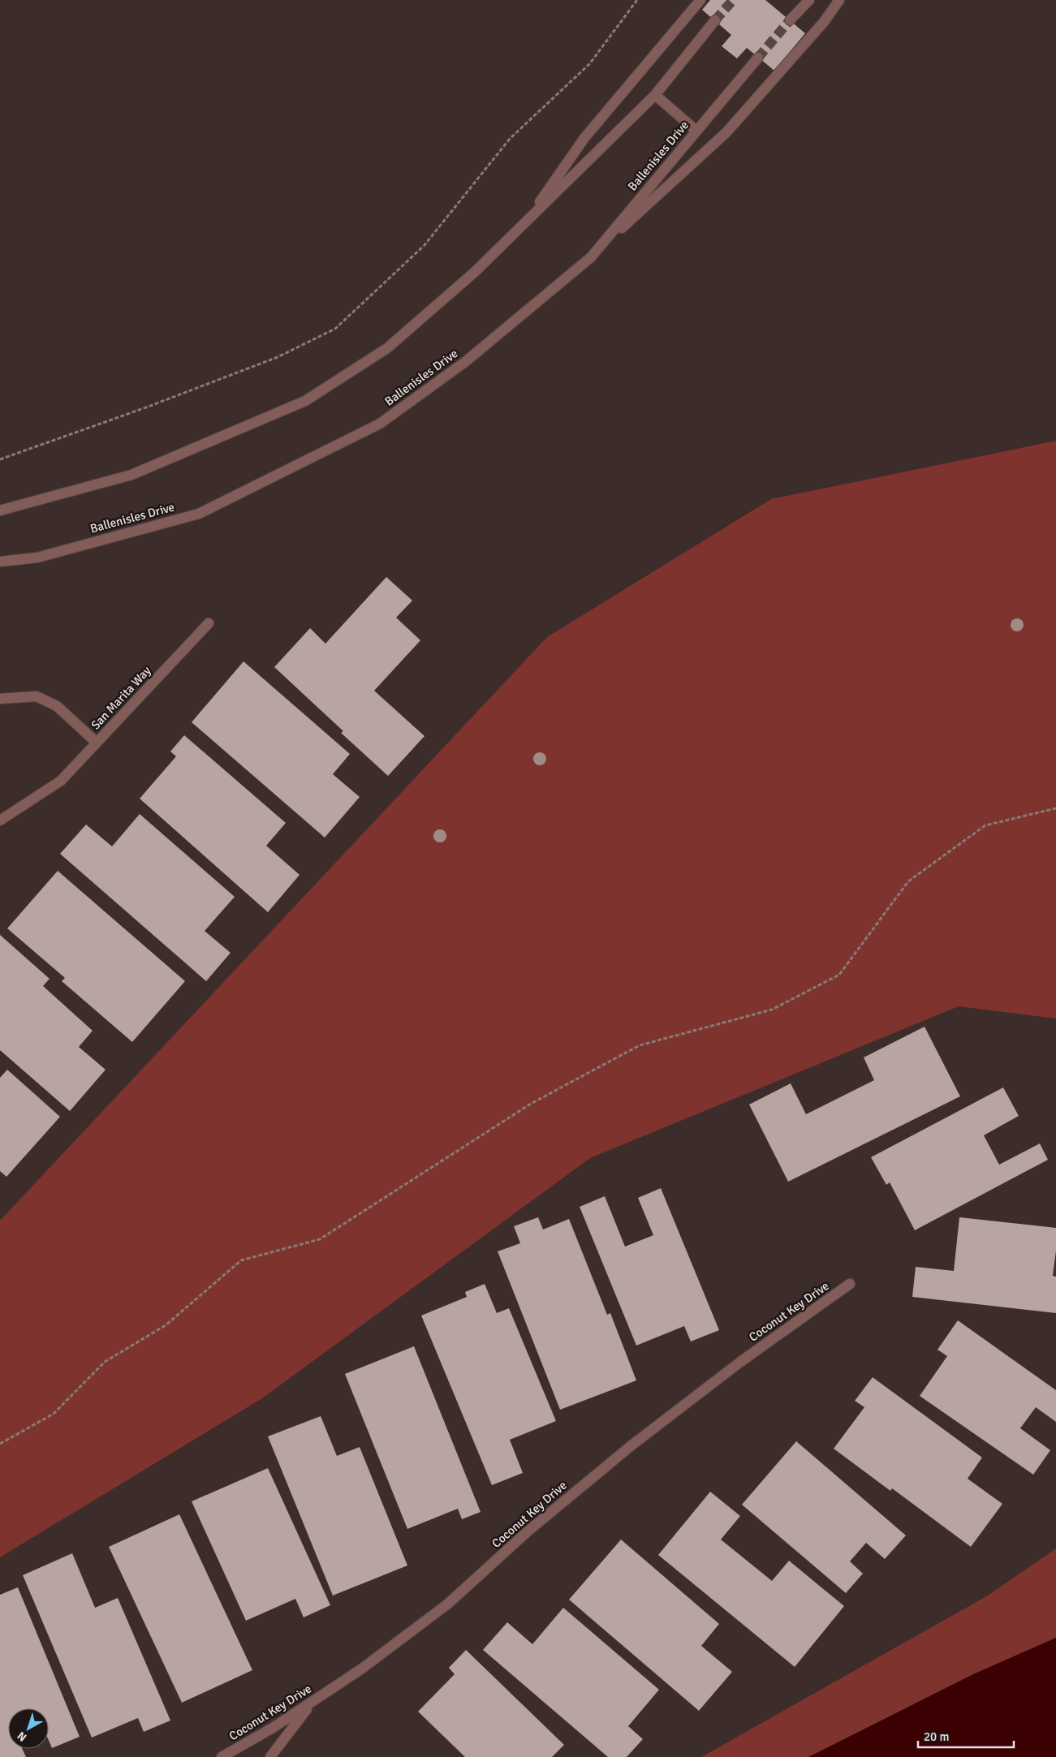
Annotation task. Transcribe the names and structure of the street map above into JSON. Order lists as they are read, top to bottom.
{
  "streets": {
    "street": ["Ballenisles Drive", "San Marita Way", "Coconut Key Drive"]
  },
  "scale_bar": "20 m",
  "north": "bottom left"
}
